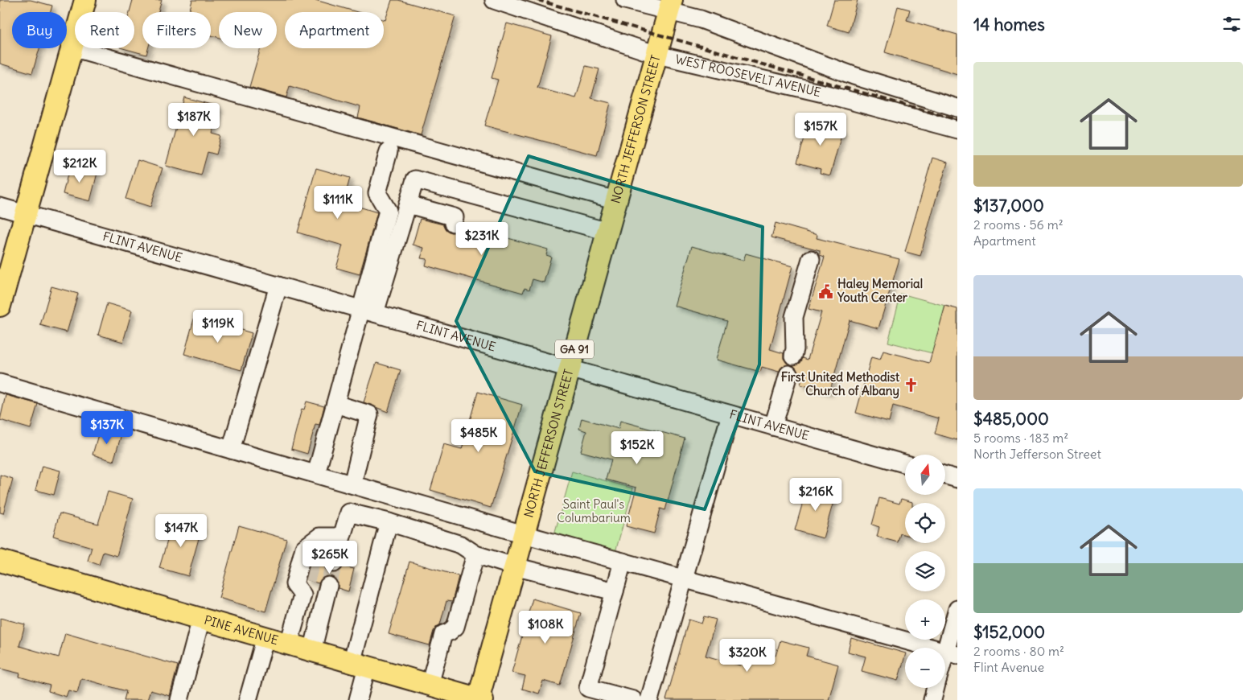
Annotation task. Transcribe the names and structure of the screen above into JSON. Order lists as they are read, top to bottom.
{
  "streets": {
    "main road": ["NORTH JEFFERSON STREET", "GA 91", "PINE AVENUE"],
    "street": ["WEST ROOSEVELT AVENUE", "FLINT AVENUE"]
  },
  "crossings": [
    ["WEST ROOSEVELT AVENUE", "NORTH JEFFERSON STREET"],
    ["NORTH JEFFERSON STREET", "FLINT AVENUE"],
    ["NORTH JEFFERSON STREET", "PINE AVENUE"]
  ],
  "parks": ["Saint Paul's Columbarium"],
  "places": {
    "public building": ["Haley Memorial Youth Center"],
    "church": ["First United Methodist Church of Albany"]
  },
  "north": "top",
  "page": {
    "heading": "14 homes",
    "chip": [
      "Buy",
      "Rent",
      "Filters",
      "New",
      "Apartment"
    ],
    "list": [
      {
        "name": "$137,000",
        "note": "2 rooms · 56 m² · Apartment"
      },
      {
        "name": "$485,000",
        "note": "5 rooms · 183 m² · North Jefferson Street"
      },
      {
        "name": "$152,000",
        "note": "2 rooms · 80 m² · Flint Avenue"
      }
    ],
    "price": [
      "$187K",
      "$157K",
      "$212K",
      "$111K",
      "$231K",
      "$119K",
      "$137K",
      "$485K",
      "$152K",
      "$216K",
      "$147K",
      "$265K",
      "$108K",
      "$320K"
    ],
    "map_buttons": ["+", "−"]
  }
}
